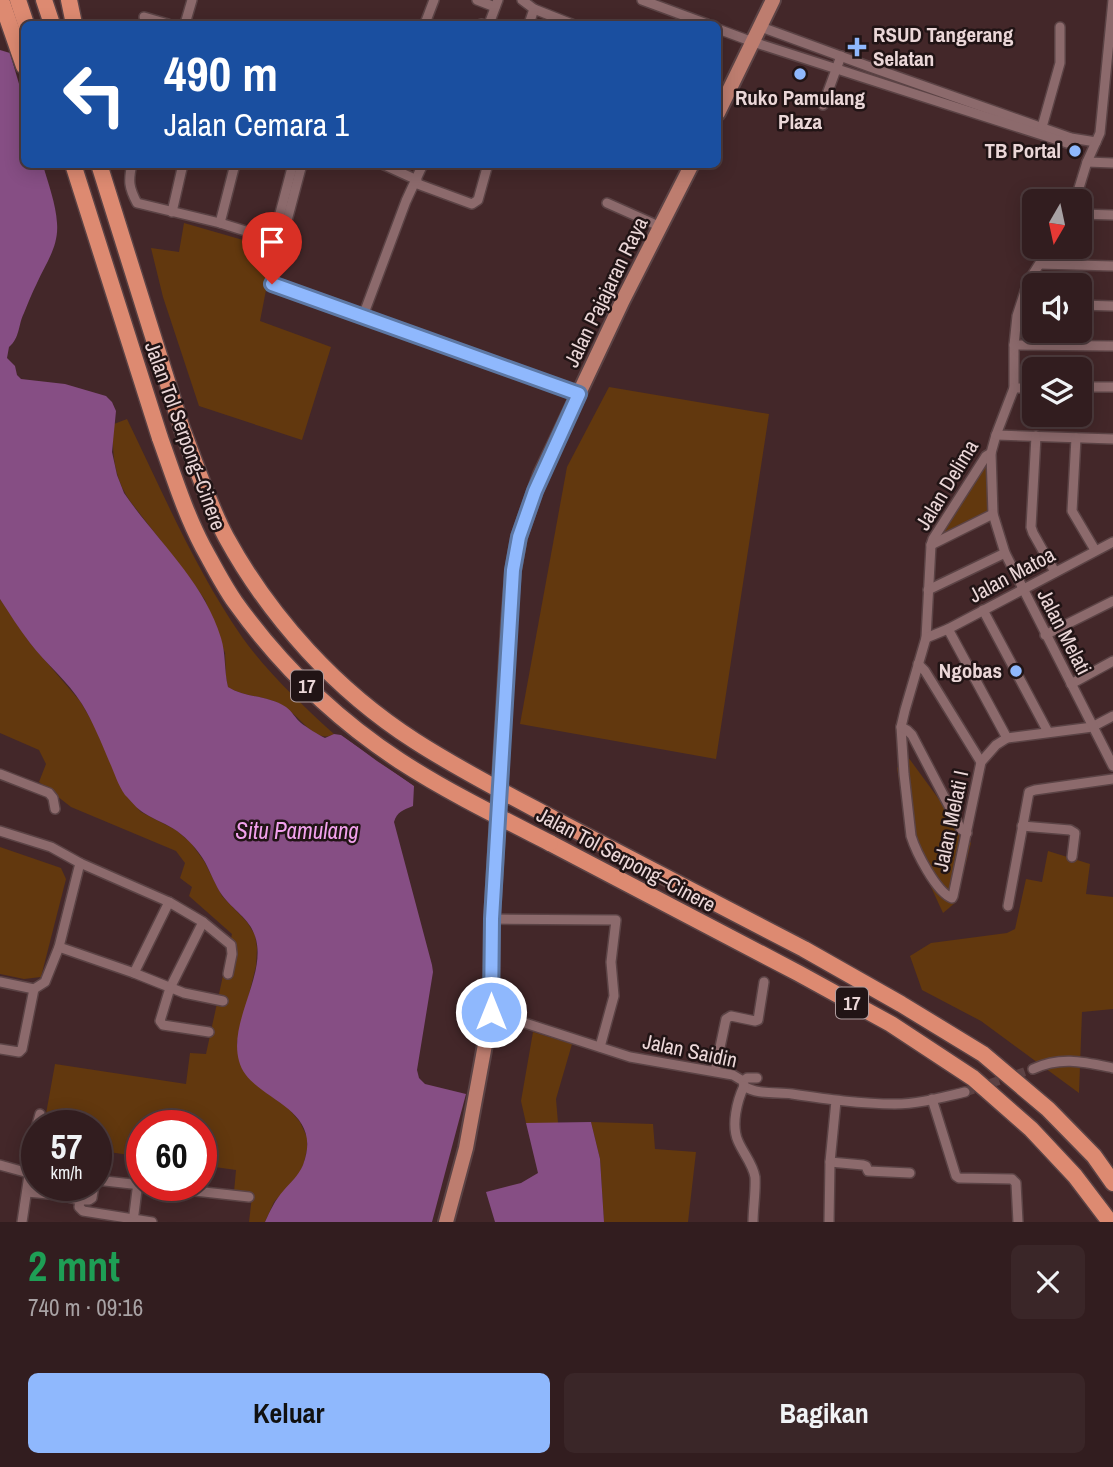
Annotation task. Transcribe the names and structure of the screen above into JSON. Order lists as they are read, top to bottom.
{
  "streets": {
    "highway": ["Jalan Tol Serpong–Cinere", "17"],
    "main road": ["Jalan Pajajaran Raya"],
    "street": [
      "Jalan Delima",
      "Jalan Matoa",
      "Jalan Melati",
      "Jalan Melati I",
      "Jalan Saidin"
    ]
  },
  "crossings": [
    ["Jalan Pajajaran Raya", "Jalan Saidin"],
    ["Jalan Delima", "Jalan Matoa"],
    ["Jalan Delima", "Jalan Melati"],
    ["Jalan Delima", "Jalan Melati I"],
    ["Jalan Matoa", "Jalan Melati"],
    ["Jalan Matoa", "Jalan Melati I"]
  ],
  "water": ["Situ Pamulang"],
  "places": {
    "health": ["RSUD Tangerang Selatan"],
    "other": ["Ruko Pamulang Plaza", "TB Portal", "Ngobas"]
  },
  "north": "bottom",
  "page": {
    "turn": ["490 m", "Jalan Cemara 1"],
    "speed": "57 km/h",
    "limit": "60",
    "heading": ["2 mnt", "740 m · 09:16"],
    "buttons": ["Keluar", "Bagikan"]
  }
}
